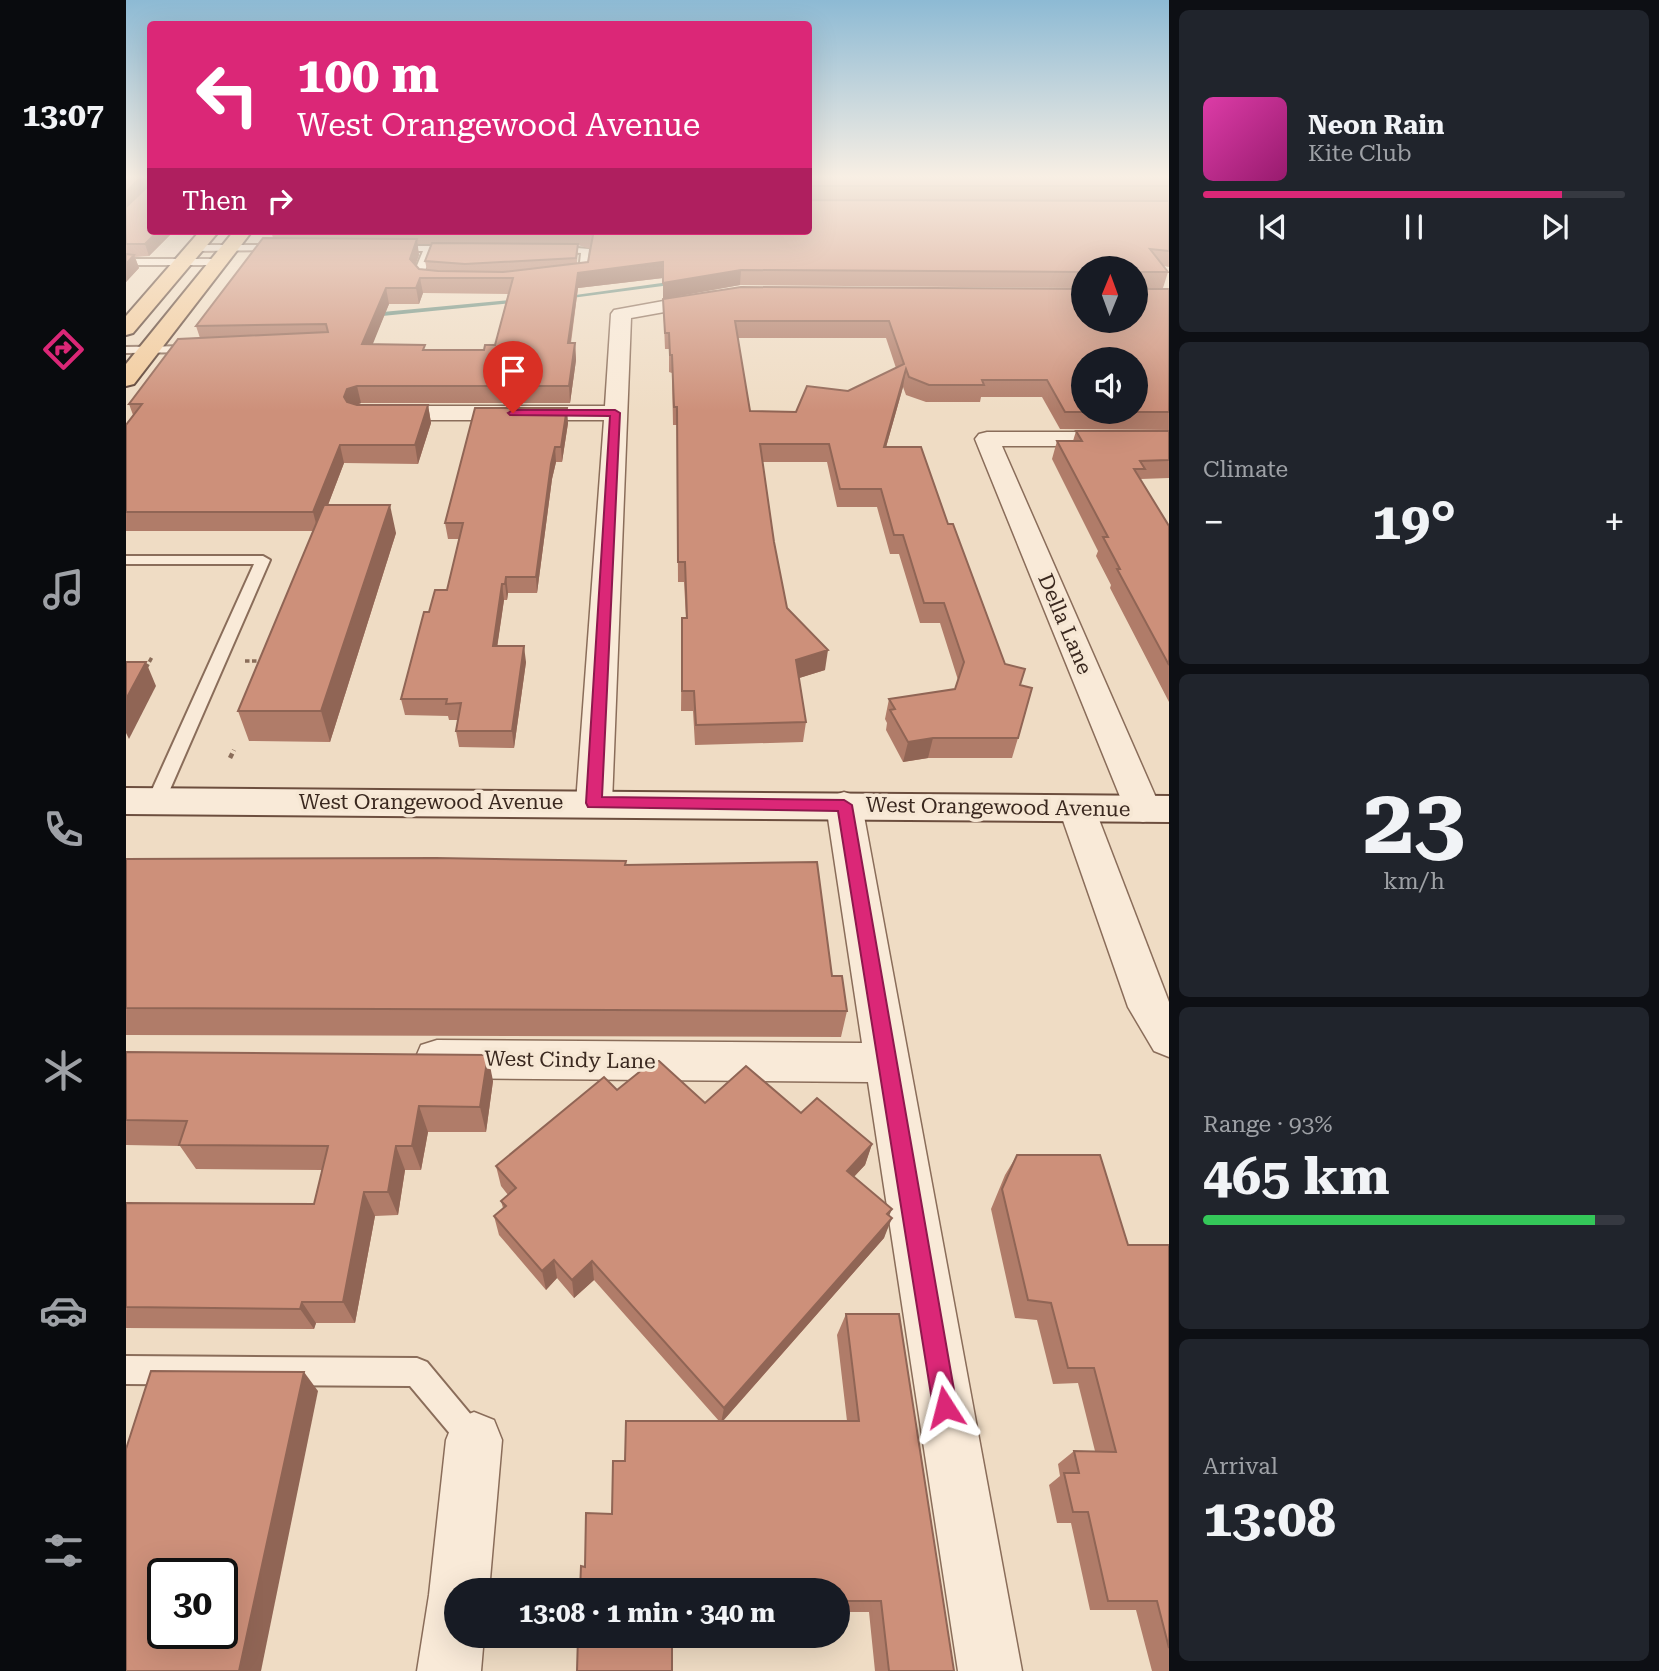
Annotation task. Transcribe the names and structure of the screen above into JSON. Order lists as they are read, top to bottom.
{
  "streets": {
    "main road": ["West Orangewood Avenue"],
    "street": ["Della Lane", "West Cindy Lane"]
  },
  "crossings": [
    ["Della Lane", "West Orangewood Avenue"]
  ],
  "north": "top",
  "page": {
    "tabs": "13:07",
    "turn": ["100 m", "West Orangewood Avenue"],
    "song": ["Neon Rain", "Kite Club"],
    "then": "Then",
    "tile": [
      "Climate",
      ["23", "km/h"],
      ["Range · 93%", "465 km"],
      ["Arrival", "13:08"]
    ],
    "heat": ["−", "19°", "+"],
    "limit": "30",
    "trip": "13:08 · 1 min · 340 m"
  }
}
